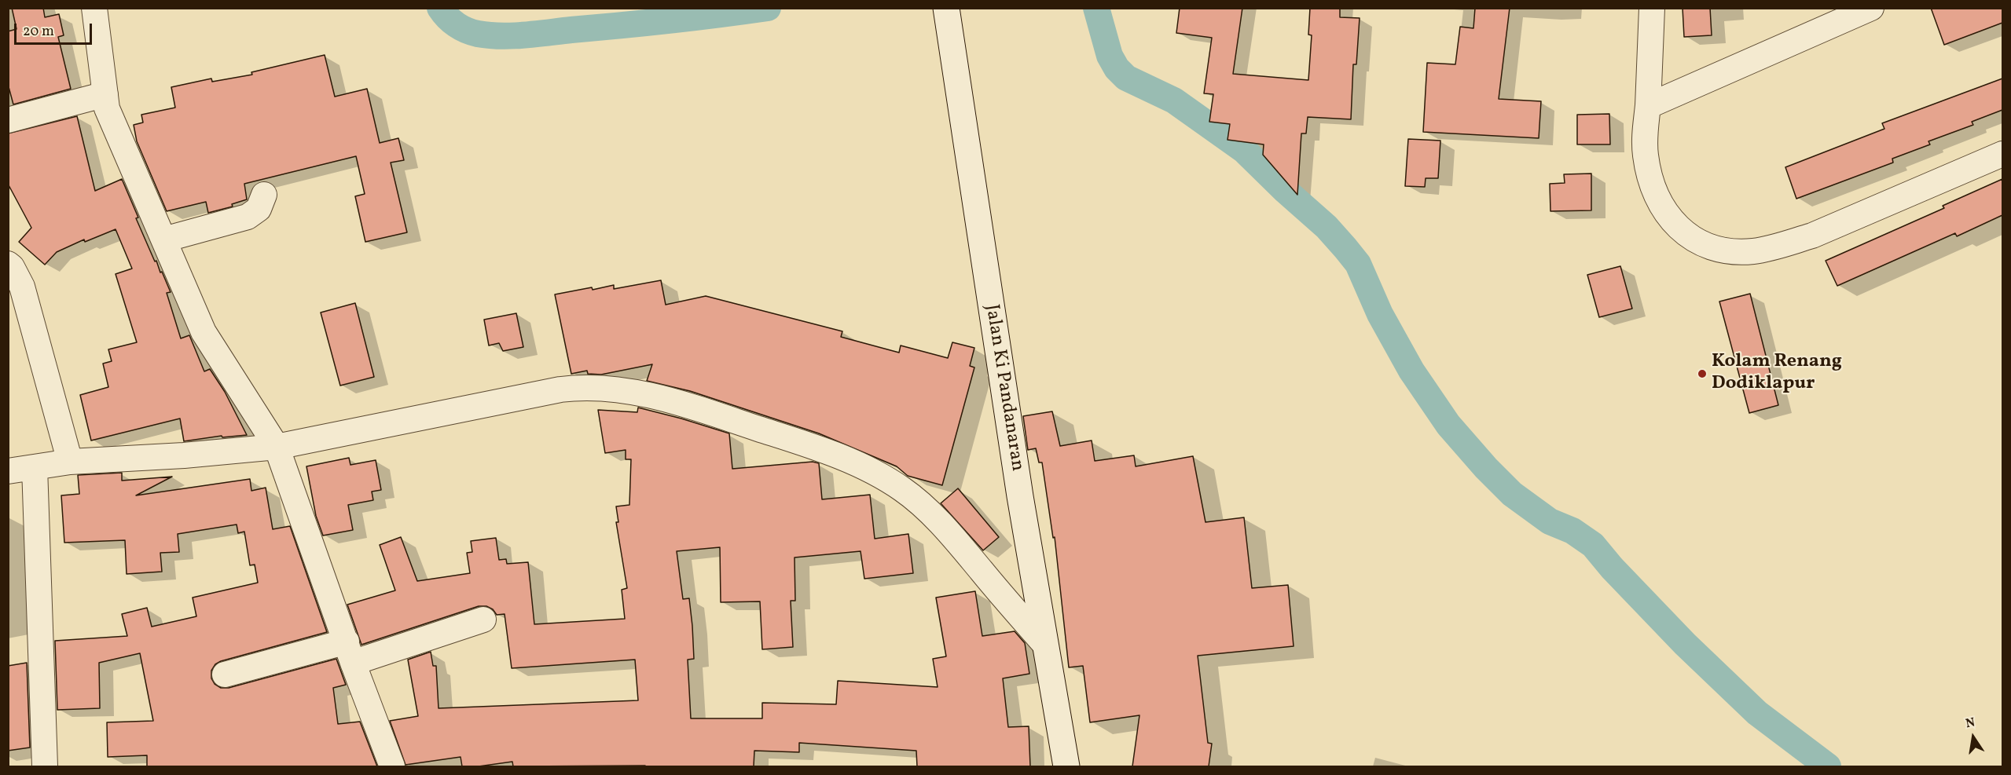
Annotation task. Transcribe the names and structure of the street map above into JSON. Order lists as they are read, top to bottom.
{
  "streets": {
    "main road": ["Jalan Ki Pandanaran"]
  },
  "places": ["Kolam Renang Dodiklapur"],
  "scale_bar": "20 m",
  "north": "top"
}
